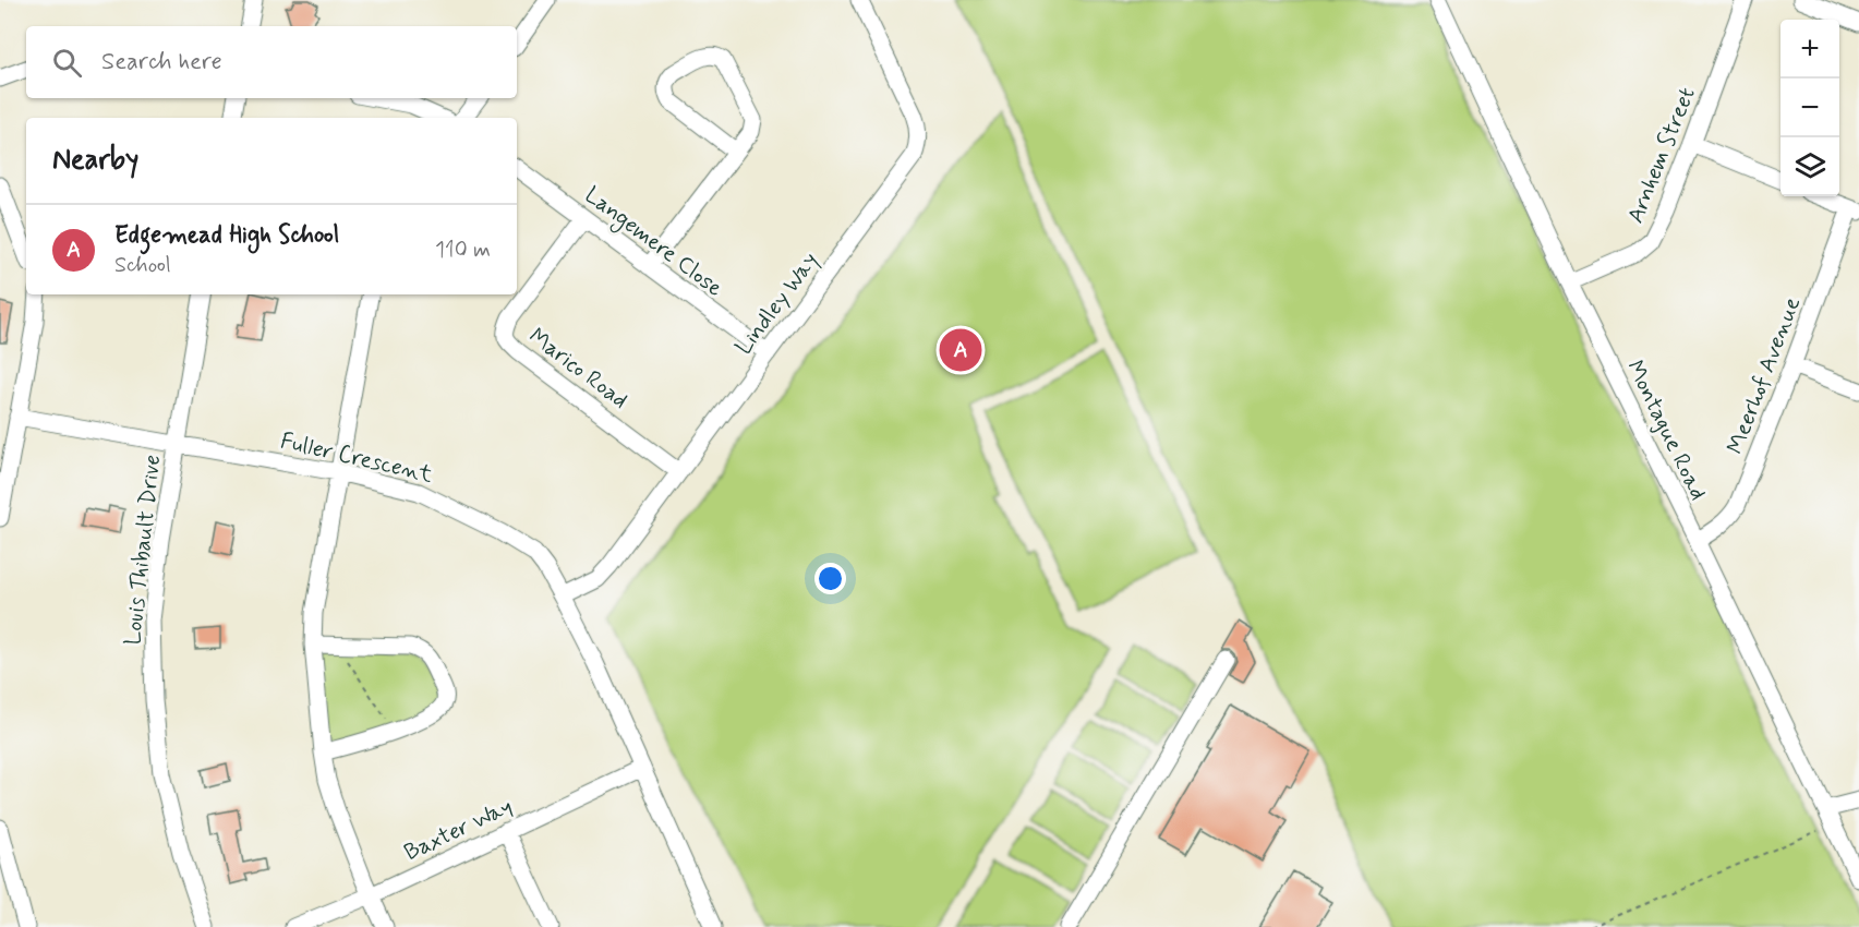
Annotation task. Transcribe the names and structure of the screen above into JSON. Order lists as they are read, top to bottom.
{
  "streets": {
    "street": [
      "Arnhem Street",
      "Langemere Close",
      "Lindley Way",
      "Marico Road",
      "Meerhof Avenue",
      "Montague Road",
      "Fuller Crescent",
      "Louis Thibault Drive",
      "Baxter Way"
    ]
  },
  "crossings": [
    ["Arnhem Street", "Montague Road"],
    ["Langemere Close", "Lindley Way"],
    ["Langemere Close", "Marico Road"],
    ["Lindley Way", "Marico Road"],
    ["Lindley Way", "Fuller Crescent"],
    ["Meerhof Avenue", "Montague Road"],
    ["Fuller Crescent", "Louis Thibault Drive"],
    ["Fuller Crescent", "Baxter Way"]
  ],
  "page": {
    "map_buttons": ["+", "−"],
    "search": "Search here",
    "heading": "Nearby",
    "list": [
      {
        "mark": "A",
        "name": "Edgemead High School",
        "note": "School",
        "value": "110 m"
      }
    ],
    "pins": "A"
  }
}
